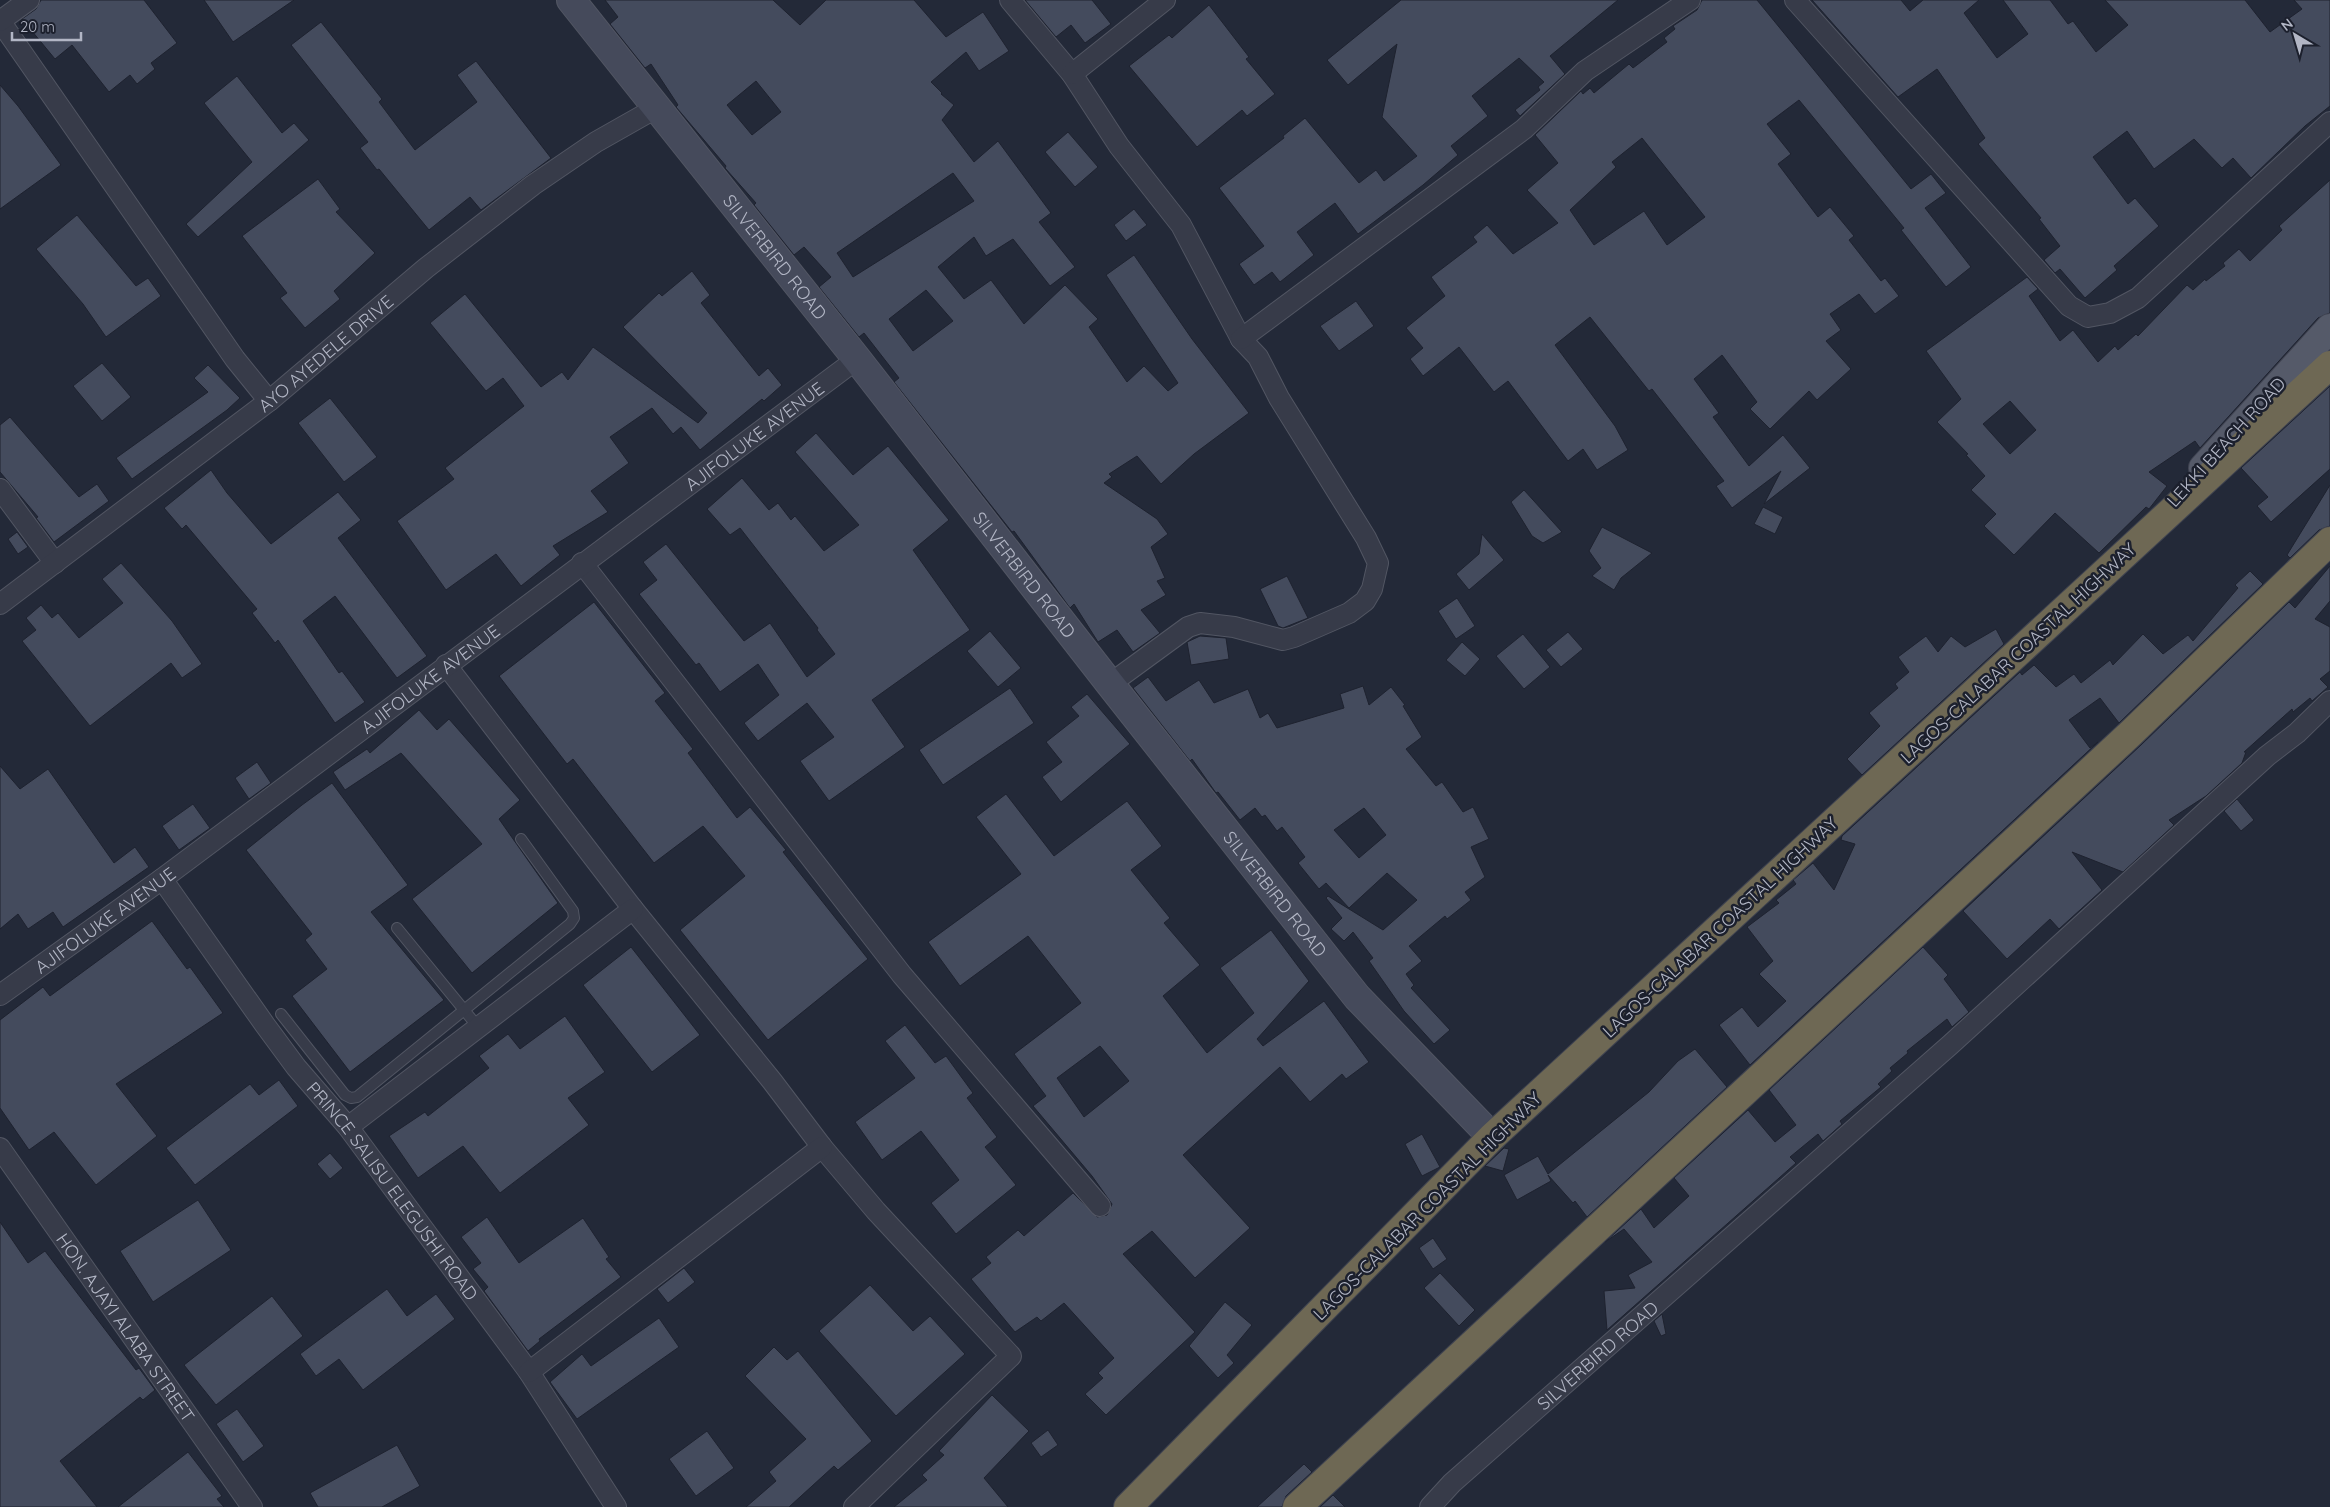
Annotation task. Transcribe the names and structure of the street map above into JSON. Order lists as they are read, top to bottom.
{
  "streets": {
    "highway": ["LAGOS-CALABAR COASTAL HIGHWAY"],
    "main road": ["LEKKI BEACH ROAD"],
    "street": [
      "SILVERBIRD ROAD",
      "AYO AYEDELE DRIVE",
      "AJIFOLUKE AVENUE",
      "PRINCE SALISU ELEGUSHI ROAD",
      "HON. AJAYI ALABA STREET"
    ]
  },
  "crossings": [
    ["SILVERBIRD ROAD", "AYO AYEDELE DRIVE"],
    ["SILVERBIRD ROAD", "AJIFOLUKE AVENUE"],
    ["SILVERBIRD ROAD", "LAGOS-CALABAR COASTAL HIGHWAY"],
    ["AJIFOLUKE AVENUE", "PRINCE SALISU ELEGUSHI ROAD"],
    ["LEKKI BEACH ROAD", "LAGOS-CALABAR COASTAL HIGHWAY"]
  ],
  "scale_bar": "20 m",
  "north": "top left"
}
